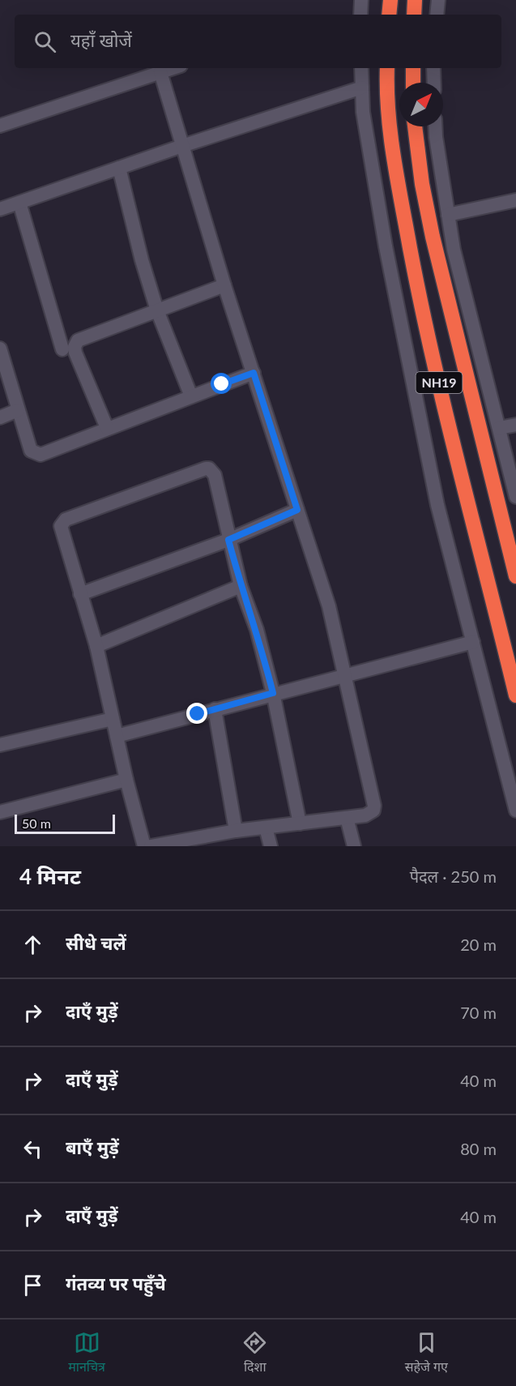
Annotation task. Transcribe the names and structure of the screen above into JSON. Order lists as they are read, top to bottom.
{
  "streets": {
    "highway": ["NH19"]
  },
  "scale_bar": "50 m",
  "north": "top right",
  "page": {
    "search": "यहाँ खोजें",
    "scale": "50 m",
    "heading": ["4 मिनट", "पैदल · 250 m"],
    "list": [
      ["सीधे चलें", "20 m"],
      ["दाएँ मुड़ें", "70 m"],
      ["दाएँ मुड़ें", "40 m"],
      ["बाएँ मुड़ें", "80 m"],
      ["दाएँ मुड़ें", "40 m"],
      "गंतव्य पर पहुँचे"
    ],
    "nav": ["मानचित्र", "दिशा", "सहेजे गए"]
  }
}
